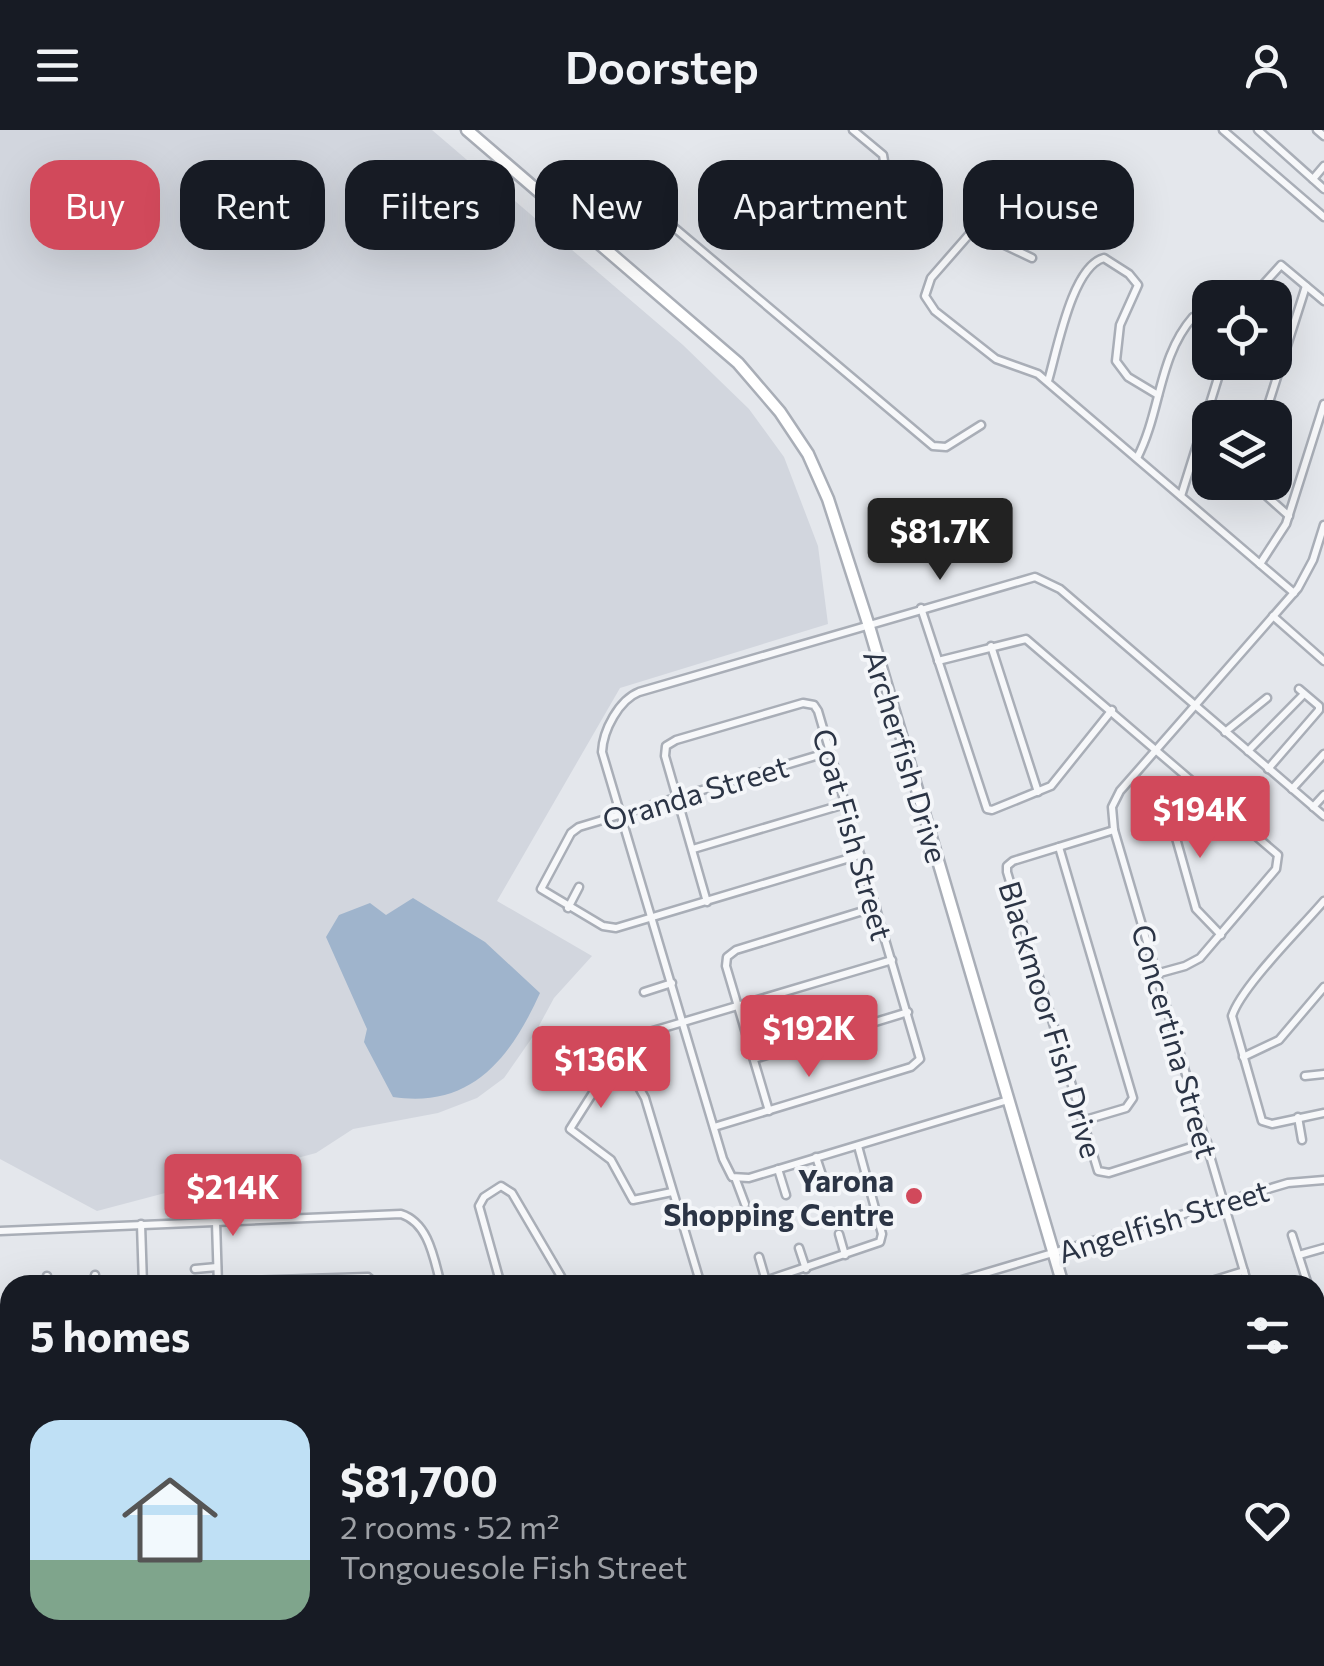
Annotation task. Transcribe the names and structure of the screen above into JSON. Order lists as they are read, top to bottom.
{
  "streets": {
    "street": [
      "Archerfish Drive",
      "Oranda Street",
      "Coat Fish Street",
      "Blackmoor Fish Drive",
      "Concertina Street",
      "Angelfish Street"
    ]
  },
  "crossings": [
    ["Archerfish Drive", "Angelfish Street"],
    ["Oranda Street", "Coat Fish Street"],
    ["Blackmoor Fish Drive", "Concertina Street"],
    ["Concertina Street", "Angelfish Street"]
  ],
  "places": ["Yarona Shopping Centre"],
  "page": {
    "header": "Doorstep",
    "chip": [
      "Buy",
      "Rent",
      "Filters",
      "New",
      "Apartment",
      "House"
    ],
    "price": [
      "$81.7K",
      "$194K",
      "$192K",
      "$136K",
      "$214K"
    ],
    "heading": "5 homes",
    "list": [
      {
        "name": "$81,700",
        "note": "2 rooms · 52 m² · Tongouesole Fish Street"
      }
    ]
  }
}
